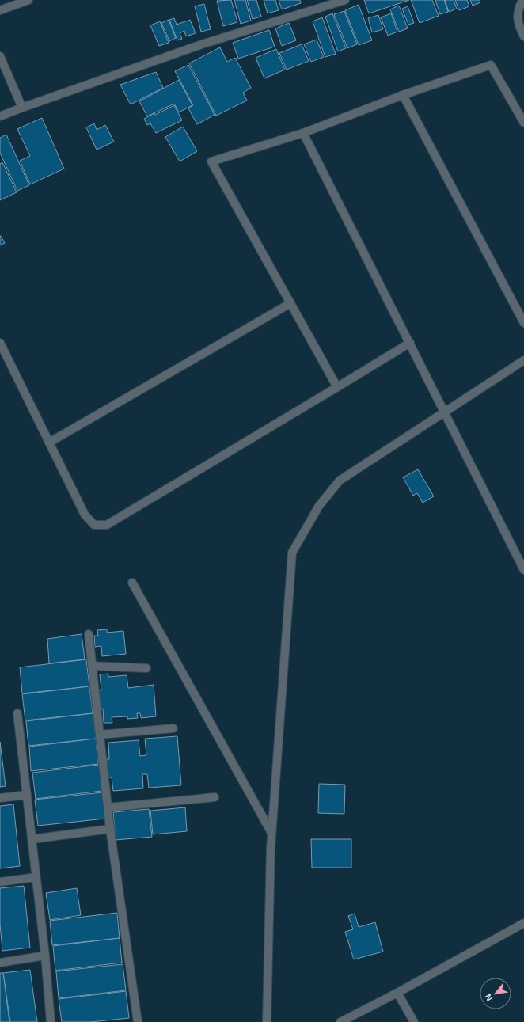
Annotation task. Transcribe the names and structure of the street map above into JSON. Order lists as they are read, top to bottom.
{
  "north": "bottom left"
}
